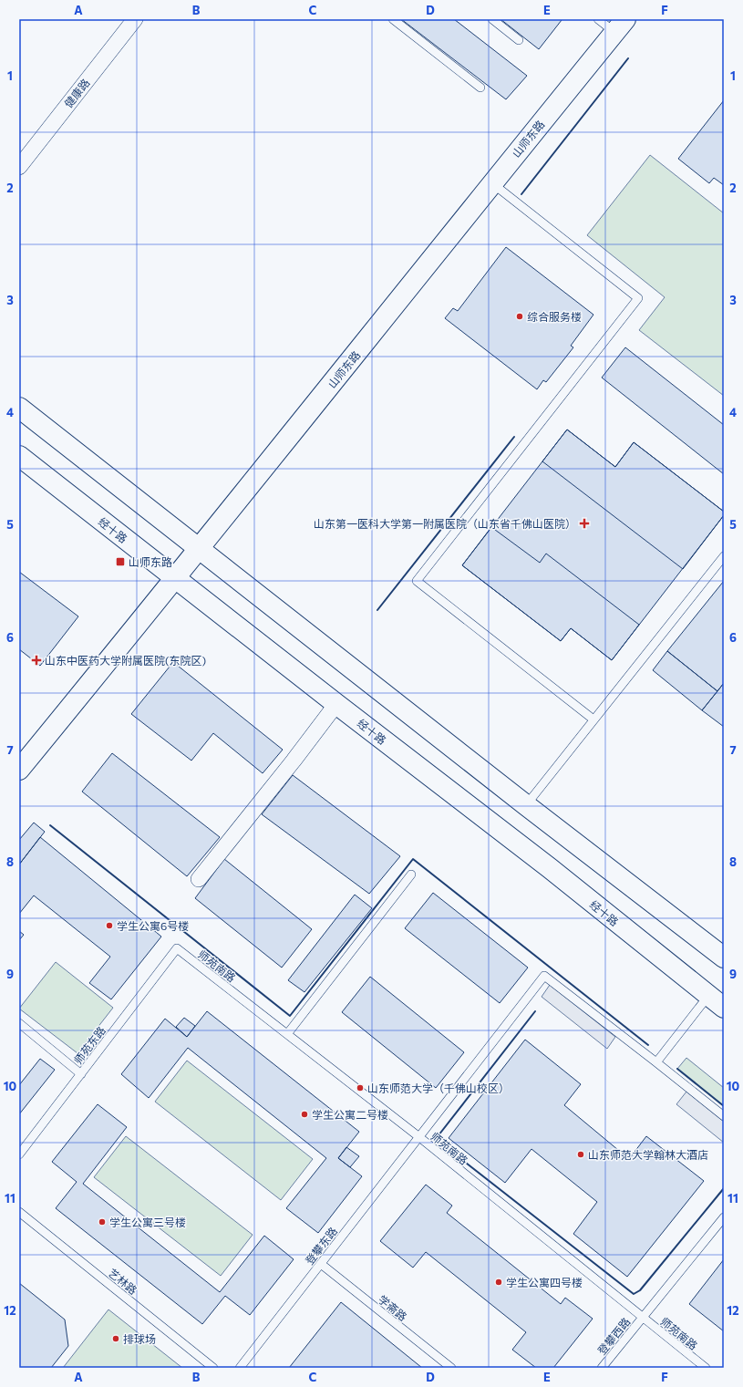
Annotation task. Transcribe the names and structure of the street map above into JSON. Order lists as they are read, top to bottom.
{
  "streets": {
    "main road": ["山师东路", "经十路"],
    "street": ["健康路"],
    "lane": [
      "师苑南路",
      "师苑东路",
      "登攀东路",
      "艺林路",
      "学斋路",
      "登攀西路"
    ]
  },
  "crossings": [
    ["山师东路", "经十路"],
    ["师苑南路", "师苑东路"],
    ["师苑南路", "登攀东路"],
    ["师苑南路", "登攀西路"],
    ["登攀东路", "学斋路"]
  ],
  "places": {
    "other": [
      "综合服务楼",
      "学生公寓6号楼",
      "山东师范大学（千佛山校区）",
      "学生公寓二号楼",
      "山东师范大学翰林大酒店",
      "学生公寓三号楼",
      "学生公寓四号楼",
      "排球场"
    ],
    "health": ["山东第一医科大学第一附属医院（山东省千佛山医院）", "山东中医药大学附属医院(东院区)"],
    "transit": ["山师东路"]
  },
  "grid": {
    "columns": [
      "A",
      "B",
      "C",
      "D",
      "E",
      "F"
    ],
    "rows": [
      "1",
      "2",
      "3",
      "4",
      "5",
      "6",
      "7",
      "8",
      "9",
      "10",
      "11",
      "12"
    ]
  }
}
